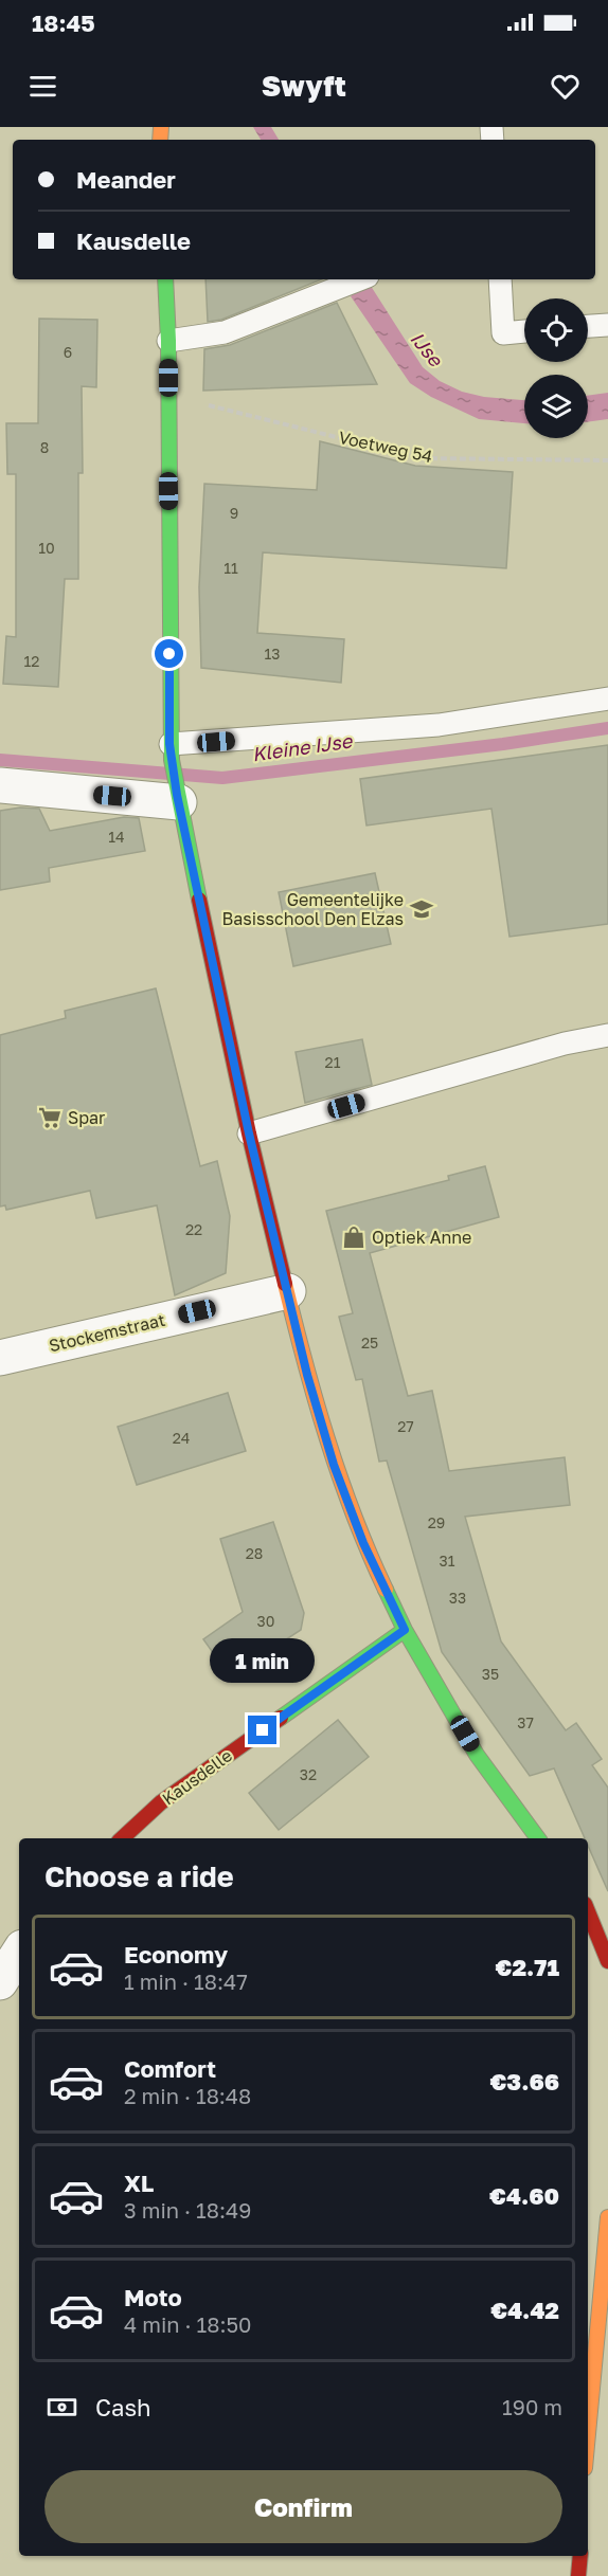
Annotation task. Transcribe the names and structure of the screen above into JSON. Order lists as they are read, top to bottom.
{
  "streets": {
    "street": ["Stockemstraat", "Kausdelle"],
    "path": ["Voetweg 54"]
  },
  "water": ["IJse", "Kleine IJse"],
  "places": {
    "school or university": ["Gemeentelijke Basisschool Den Elzas"],
    "supermarket": ["Spar"],
    "shop": ["Optiek Anne"]
  },
  "house_numbers": [
    "6",
    "8",
    "9",
    "10",
    "11",
    "13",
    "12",
    "14",
    "21",
    "22",
    "25",
    "27",
    "24",
    "29",
    "28",
    "31",
    "33",
    "30",
    "35",
    "37",
    "32"
  ],
  "page": {
    "status": "18:45",
    "header": "Swyft",
    "banner": ["Meander", "Kausdelle"],
    "bubble": "1 min",
    "heading": "Choose a ride",
    "list": [
      {
        "name": "Economy",
        "note": "1 min · 18:47",
        "value": "€2.71"
      },
      {
        "name": "Comfort",
        "note": "2 min · 18:48",
        "value": "€3.66"
      },
      {
        "name": "XL",
        "note": "3 min · 18:49",
        "value": "€4.60"
      },
      {
        "name": "Moto",
        "note": "4 min · 18:50",
        "value": "€4.42"
      }
    ],
    "pay": ["Cash", "190 m"],
    "buttons": "Confirm"
  }
}
